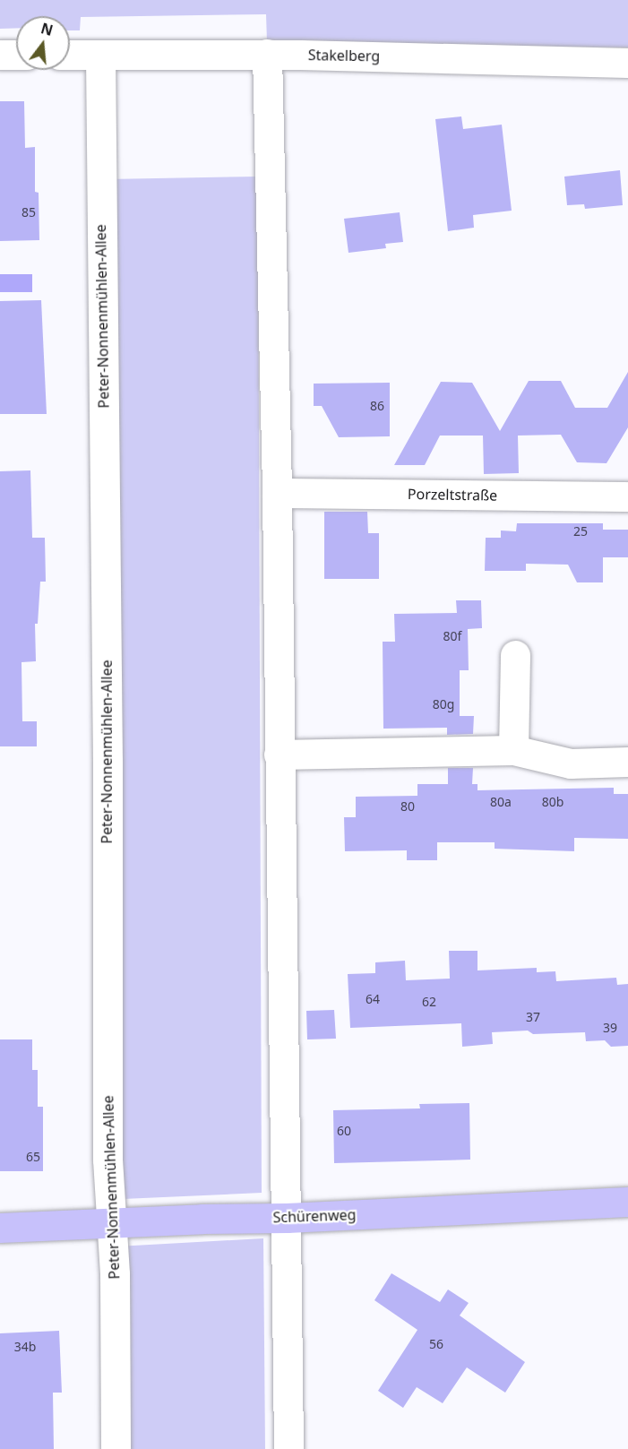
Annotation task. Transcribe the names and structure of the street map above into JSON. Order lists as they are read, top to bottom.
{
  "streets": {
    "main road": ["Schürenweg"],
    "street": ["Stakelberg", "Peter-Nonnenmühlen-Allee", "Porzeltstraße"]
  },
  "crossings": [
    ["Stakelberg", "Peter-Nonnenmühlen-Allee"],
    ["Peter-Nonnenmühlen-Allee", "Schürenweg"]
  ],
  "house_numbers": [
    "85",
    "86",
    "25",
    "80f",
    "80g",
    "80a",
    "80b",
    "80",
    "64",
    "62",
    "37",
    "39",
    "60",
    "65",
    "56",
    "34b"
  ],
  "north": "top"
}
